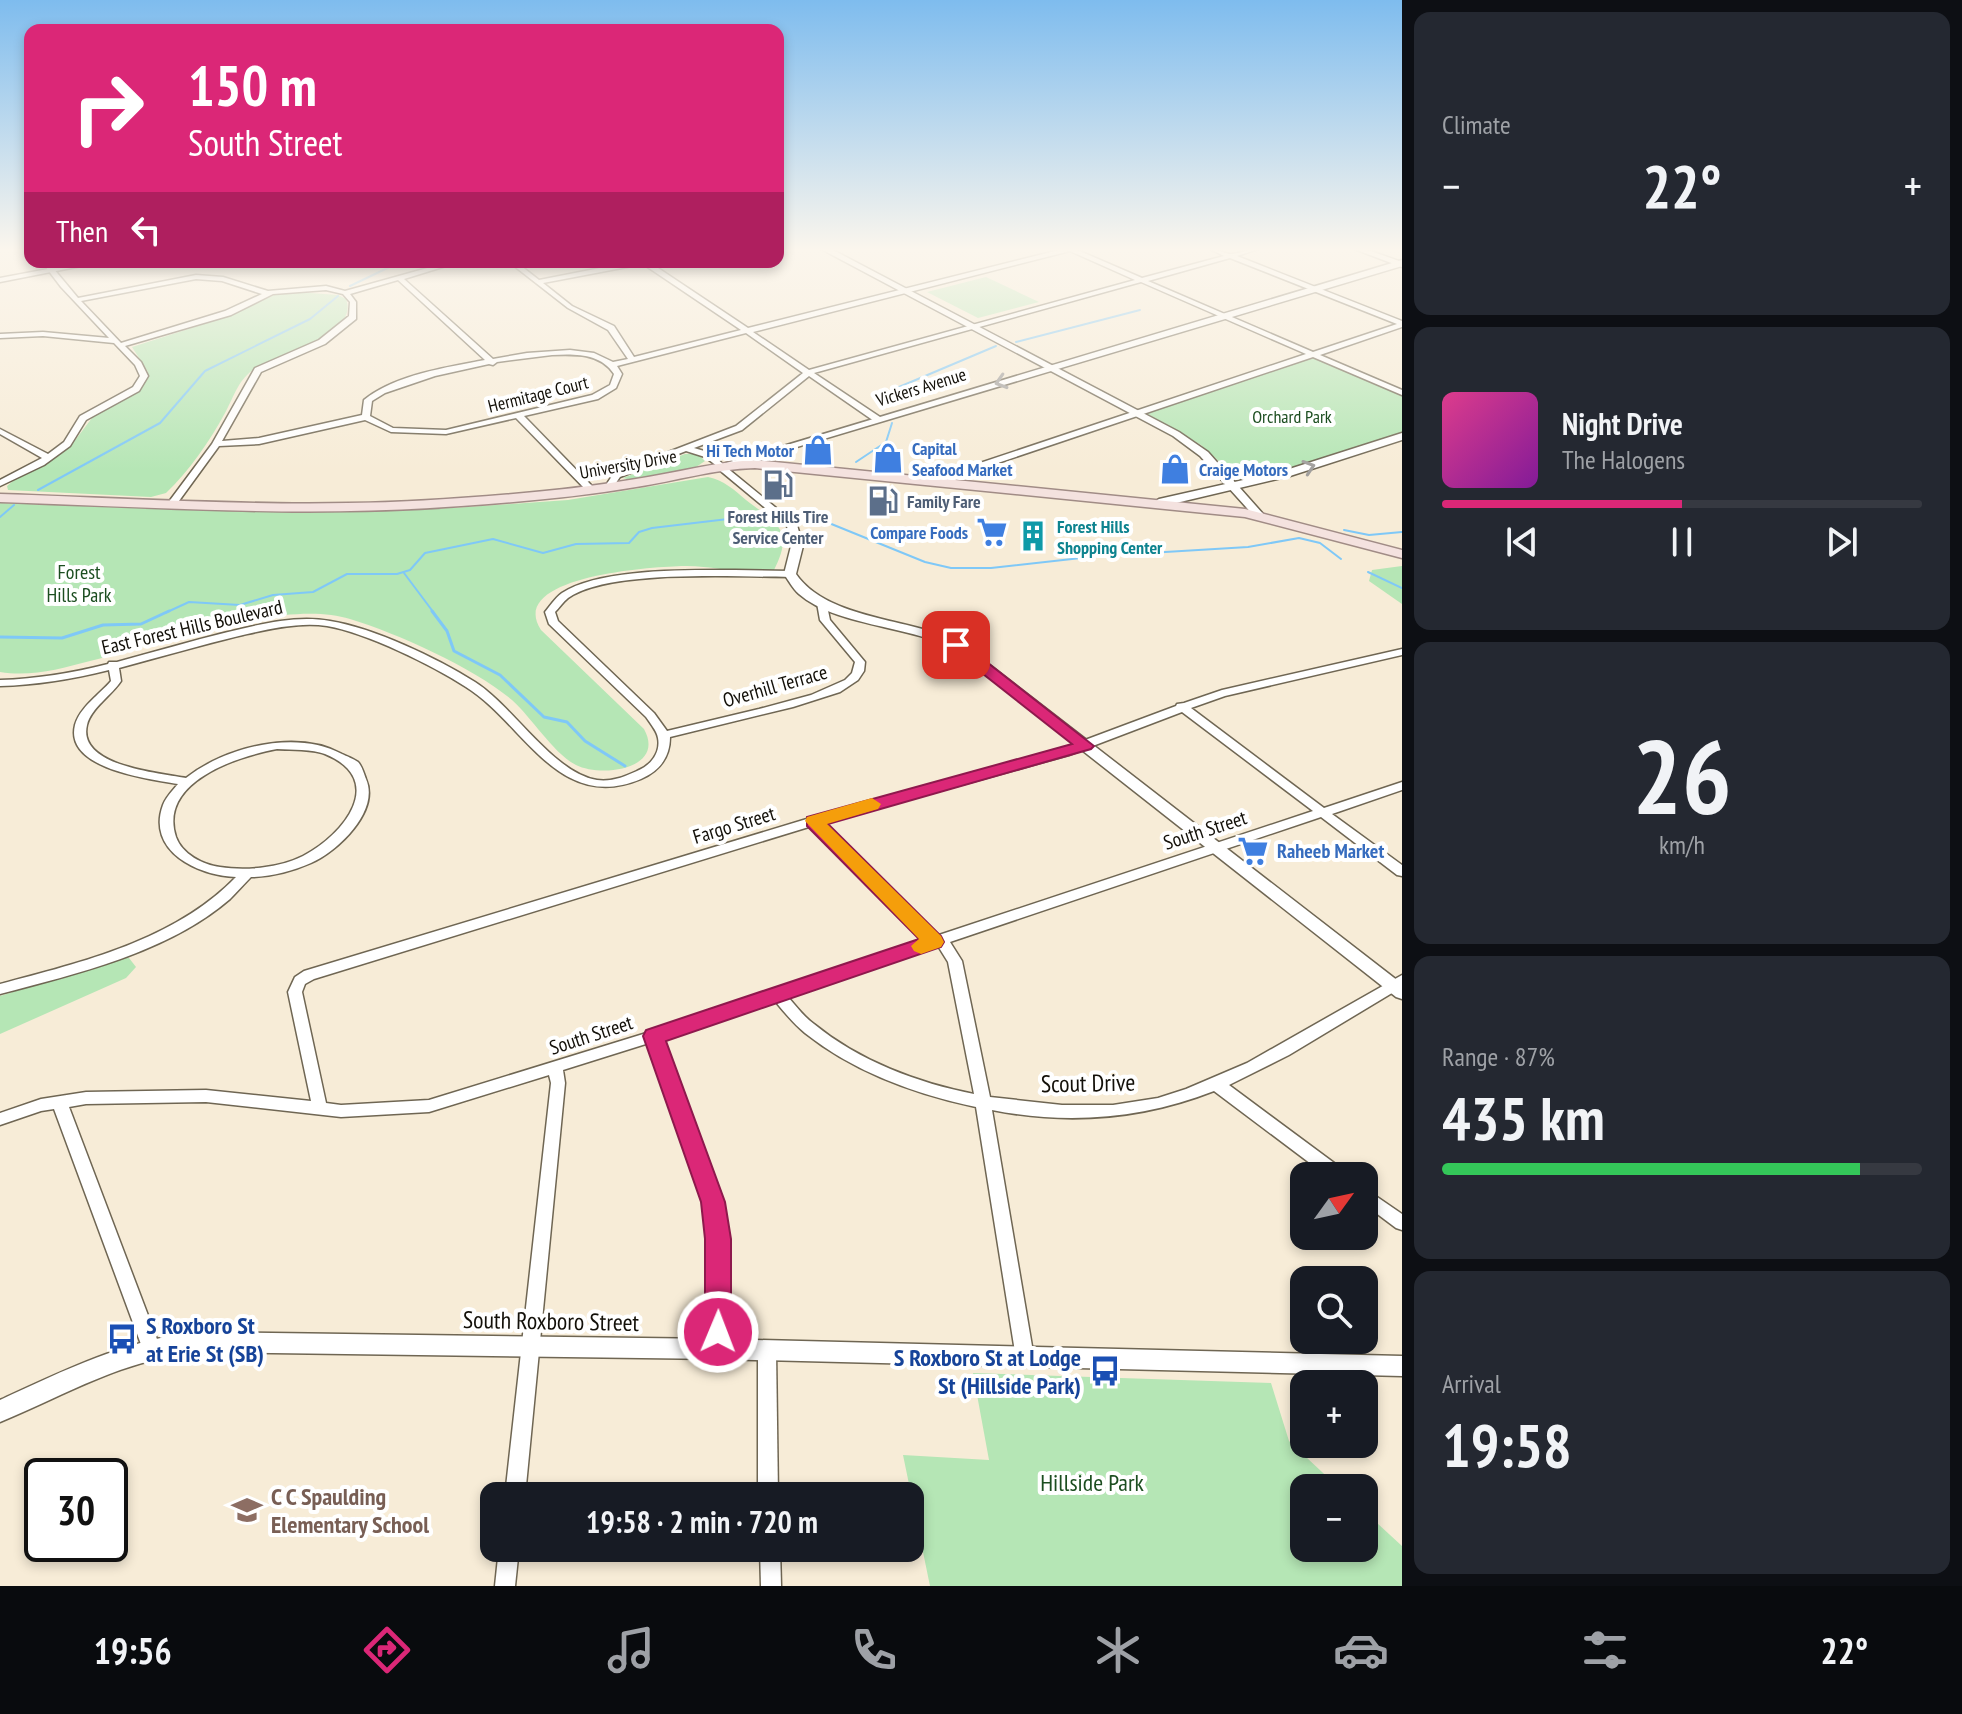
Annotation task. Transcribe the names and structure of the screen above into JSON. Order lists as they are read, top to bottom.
{
  "streets": {
    "main road": ["Vickers Avenue", "University Drive"],
    "street": [
      "Hermitage Court",
      "East Forest Hills Boulevard",
      "Overhill Terrace",
      "Fargo Street",
      "South Street",
      "Scout Drive",
      "South Roxboro Street"
    ]
  },
  "crossings": [
    ["Vickers Avenue", "University Drive"],
    ["East Forest Hills Boulevard", "Overhill Terrace"],
    ["Fargo Street", "South Street"],
    ["South Street", "Scout Drive"]
  ],
  "one_way": ["Vickers Avenue"],
  "parks": ["Orchard Park", "Forest Hills Park", "Hillside Park"],
  "places": {
    "shop": ["Hi Tech Motor", "Capital Seafood Market", "Craige Motors"],
    "fuel station": ["Forest Hills Tire Service Center", "Family Fare"],
    "supermarket": ["Compare Foods", "Raheeb Market"],
    "building": ["Forest Hills Shopping Center"],
    "bus stop": ["S Roxboro St at Erie St (SB)", "S Roxboro St at Lodge St (Hillside Park)"],
    "school or university": ["C C Spaulding Elementary School"]
  },
  "north": "top right",
  "page": {
    "tile": [
      "Climate",
      ["26", "km/h"],
      ["Range · 87%", "435 km"],
      ["Arrival", "19:58"]
    ],
    "turn": ["150 m", "South Street"],
    "heat": ["−", "22°", "+"],
    "then": "Then",
    "song": ["Night Drive", "The Halogens"],
    "map_buttons": ["+", "−"],
    "limit": "30",
    "trip": "19:58 · 2 min · 720 m",
    "tabs": ["19:56", "22°"]
  }
}
